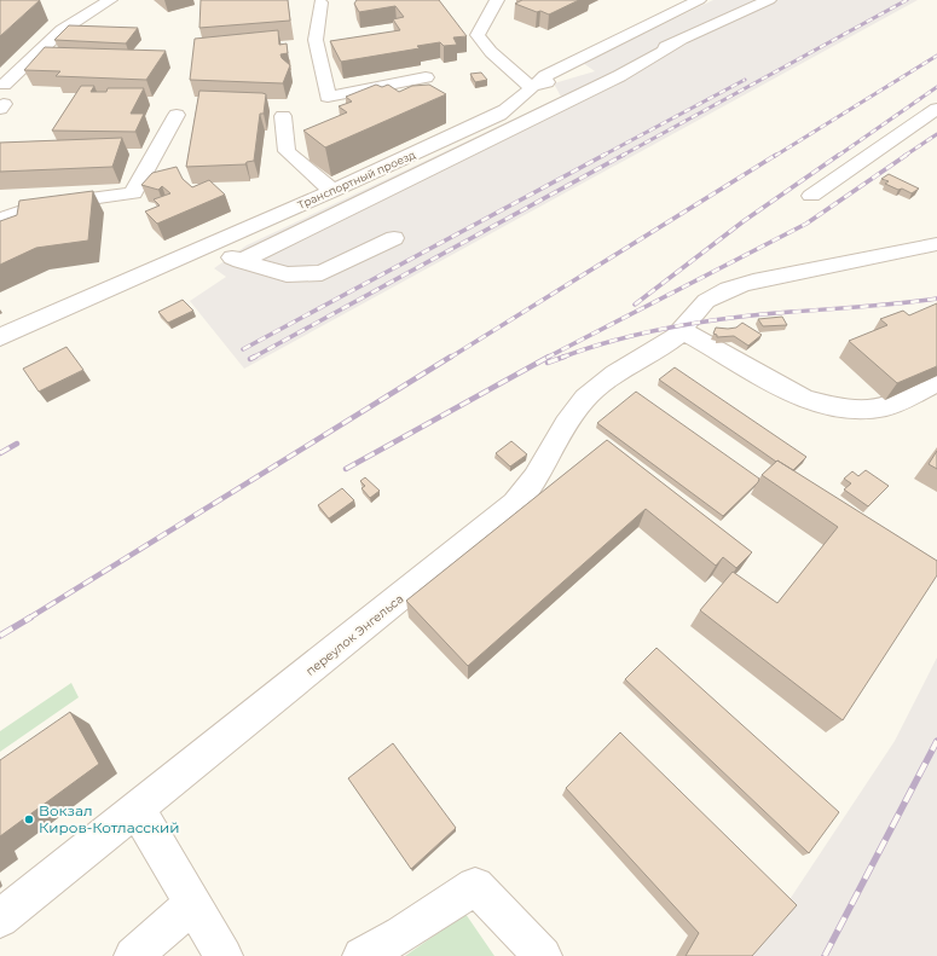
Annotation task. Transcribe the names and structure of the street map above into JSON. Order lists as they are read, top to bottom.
{
  "streets": {
    "street": ["Транспортный проезд", "переулок Энгельса"]
  },
  "places": ["Вокзал Киров-Котласский"]
}
